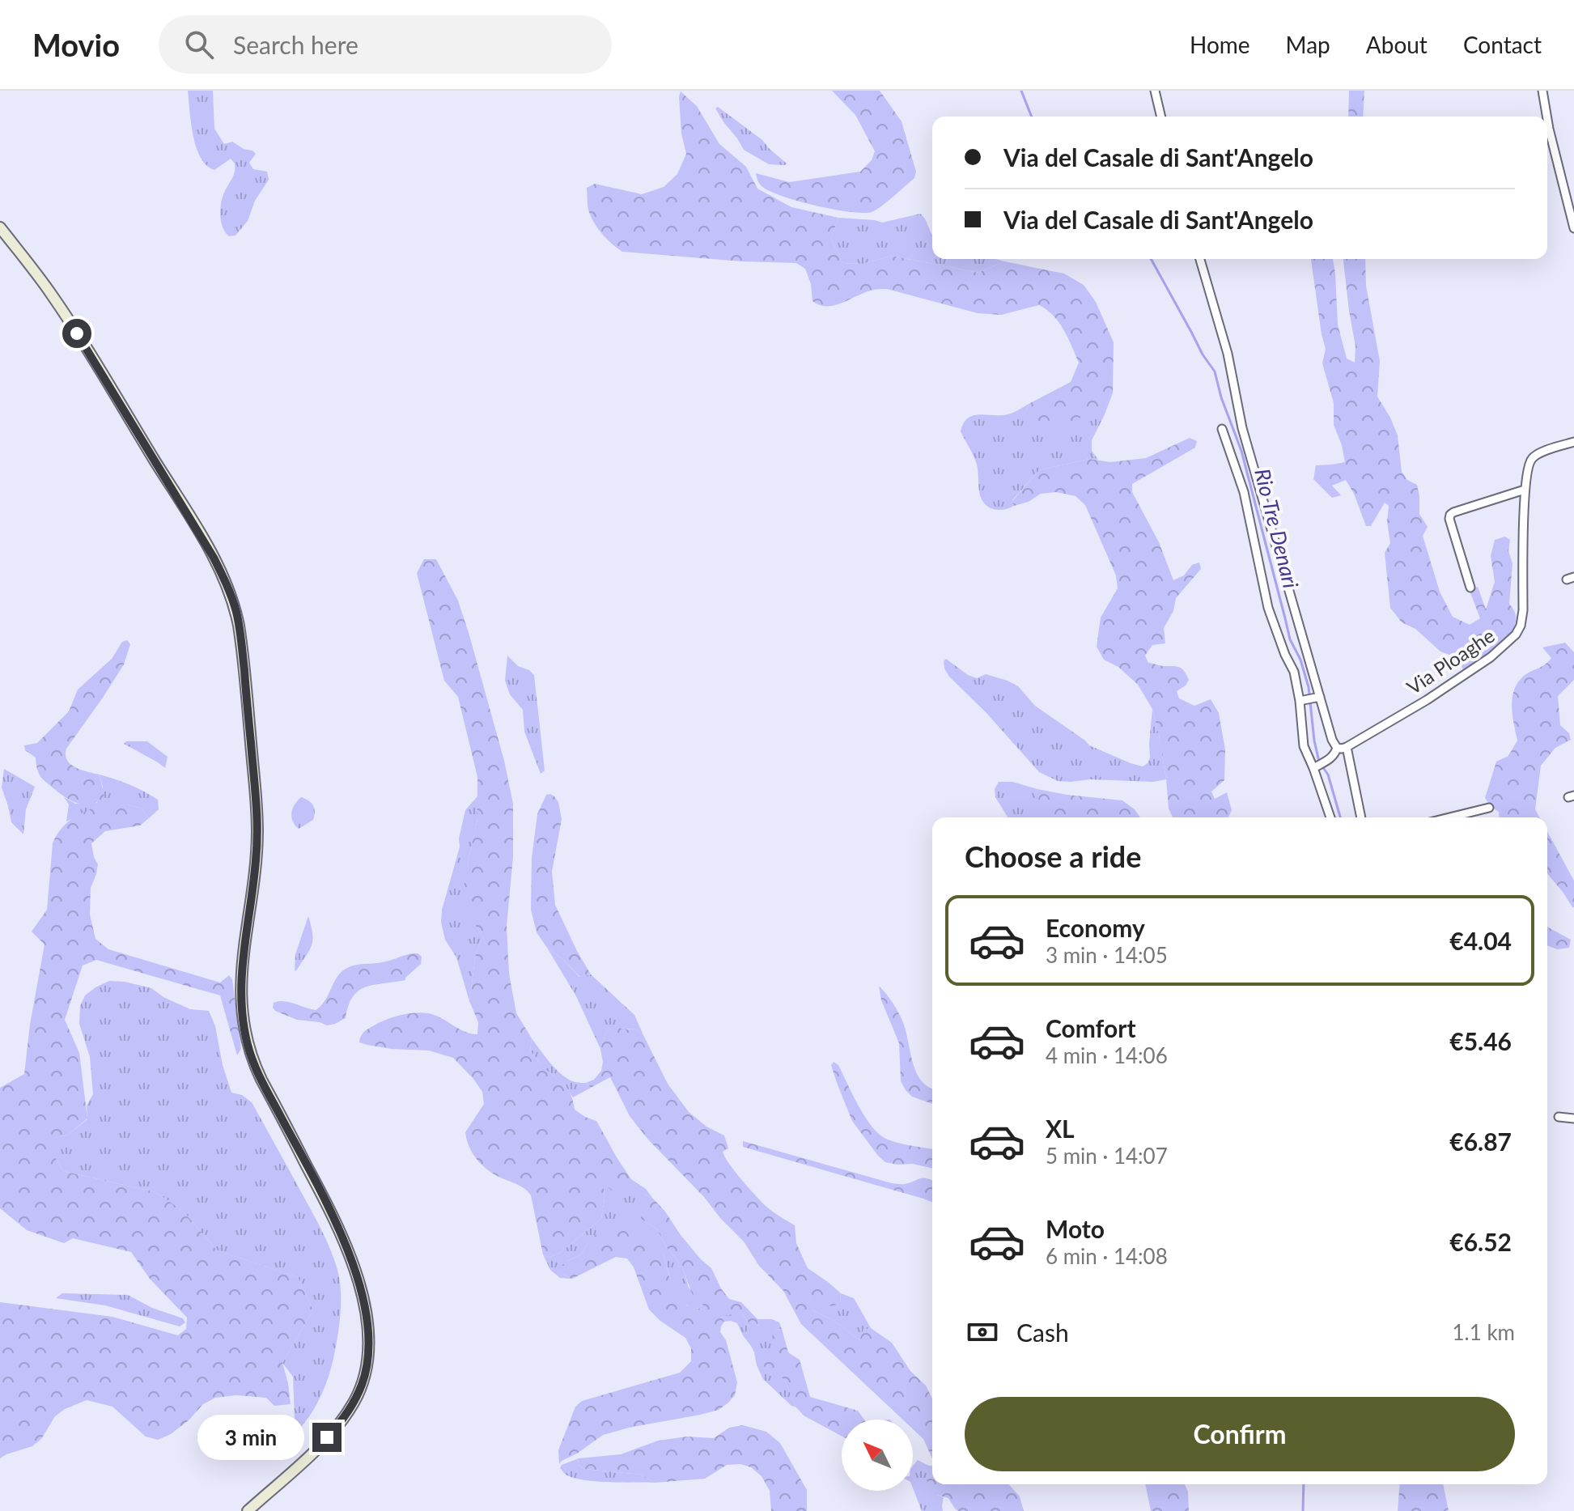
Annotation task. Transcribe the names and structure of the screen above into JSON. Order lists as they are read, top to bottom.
{
  "streets": {
    "street": ["Via Ploaghe"]
  },
  "water": ["Rio Tre Denari"],
  "north": "top left",
  "page": {
    "header": "Movio",
    "search": "Search here",
    "nav": [
      "Home",
      "Map",
      "About",
      "Contact"
    ],
    "banner": ["Via del Casale di Sant'Angelo", "Via del Casale di Sant'Angelo"],
    "heading": "Choose a ride",
    "list": [
      {
        "name": "Economy",
        "note": "3 min · 14:05",
        "value": "€4.04"
      },
      {
        "name": "Comfort",
        "note": "4 min · 14:06",
        "value": "€5.46"
      },
      {
        "name": "XL",
        "note": "5 min · 14:07",
        "value": "€6.87"
      },
      {
        "name": "Moto",
        "note": "6 min · 14:08",
        "value": "€6.52"
      }
    ],
    "pay": ["Cash", "1.1 km"],
    "buttons": "Confirm",
    "bubble": "3 min"
  }
}
